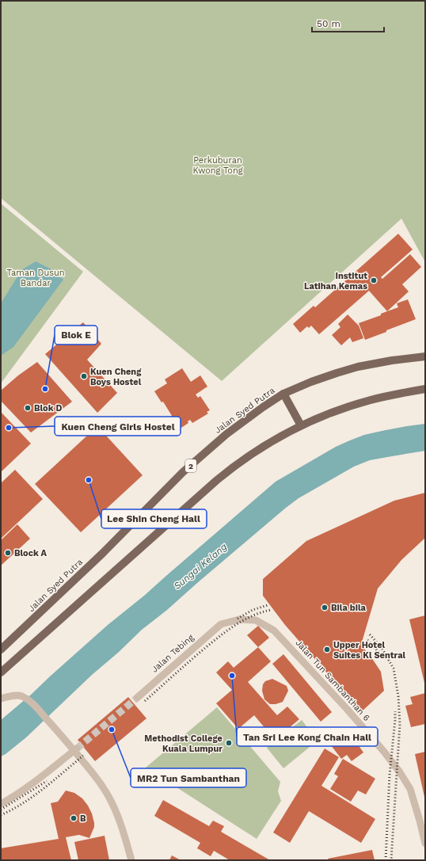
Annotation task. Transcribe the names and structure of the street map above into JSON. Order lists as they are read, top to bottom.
{
  "streets": {
    "main road": ["Jalan Syed Putra", "2"],
    "street": ["Jalan Tebing", "Jalan Tun Sambanthan 6"]
  },
  "crossings": [
    ["Jalan Tebing", "Jalan Tun Sambanthan 6"]
  ],
  "water": ["Sungai Kelang"],
  "parks": ["Perkuburan Kwong Tong", "Taman Dusun Bandar"],
  "places": [
    "Institut Latihan Kemas",
    "Kuen Cheng Boys Hostel",
    "Blok E",
    "Blok D",
    "Kuen Cheng Girls Hostel",
    "Lee Shin Cheng Hall",
    "Block A",
    "Bila bila",
    "Upper Hotel Suites Kl Sentral",
    "Tan Sri Lee Kong Chain Hall",
    "MR2 Tun Sambanthan",
    "Methodist College Kuala Lumpur",
    "B"
  ],
  "scale_bar": "50 m"
}
